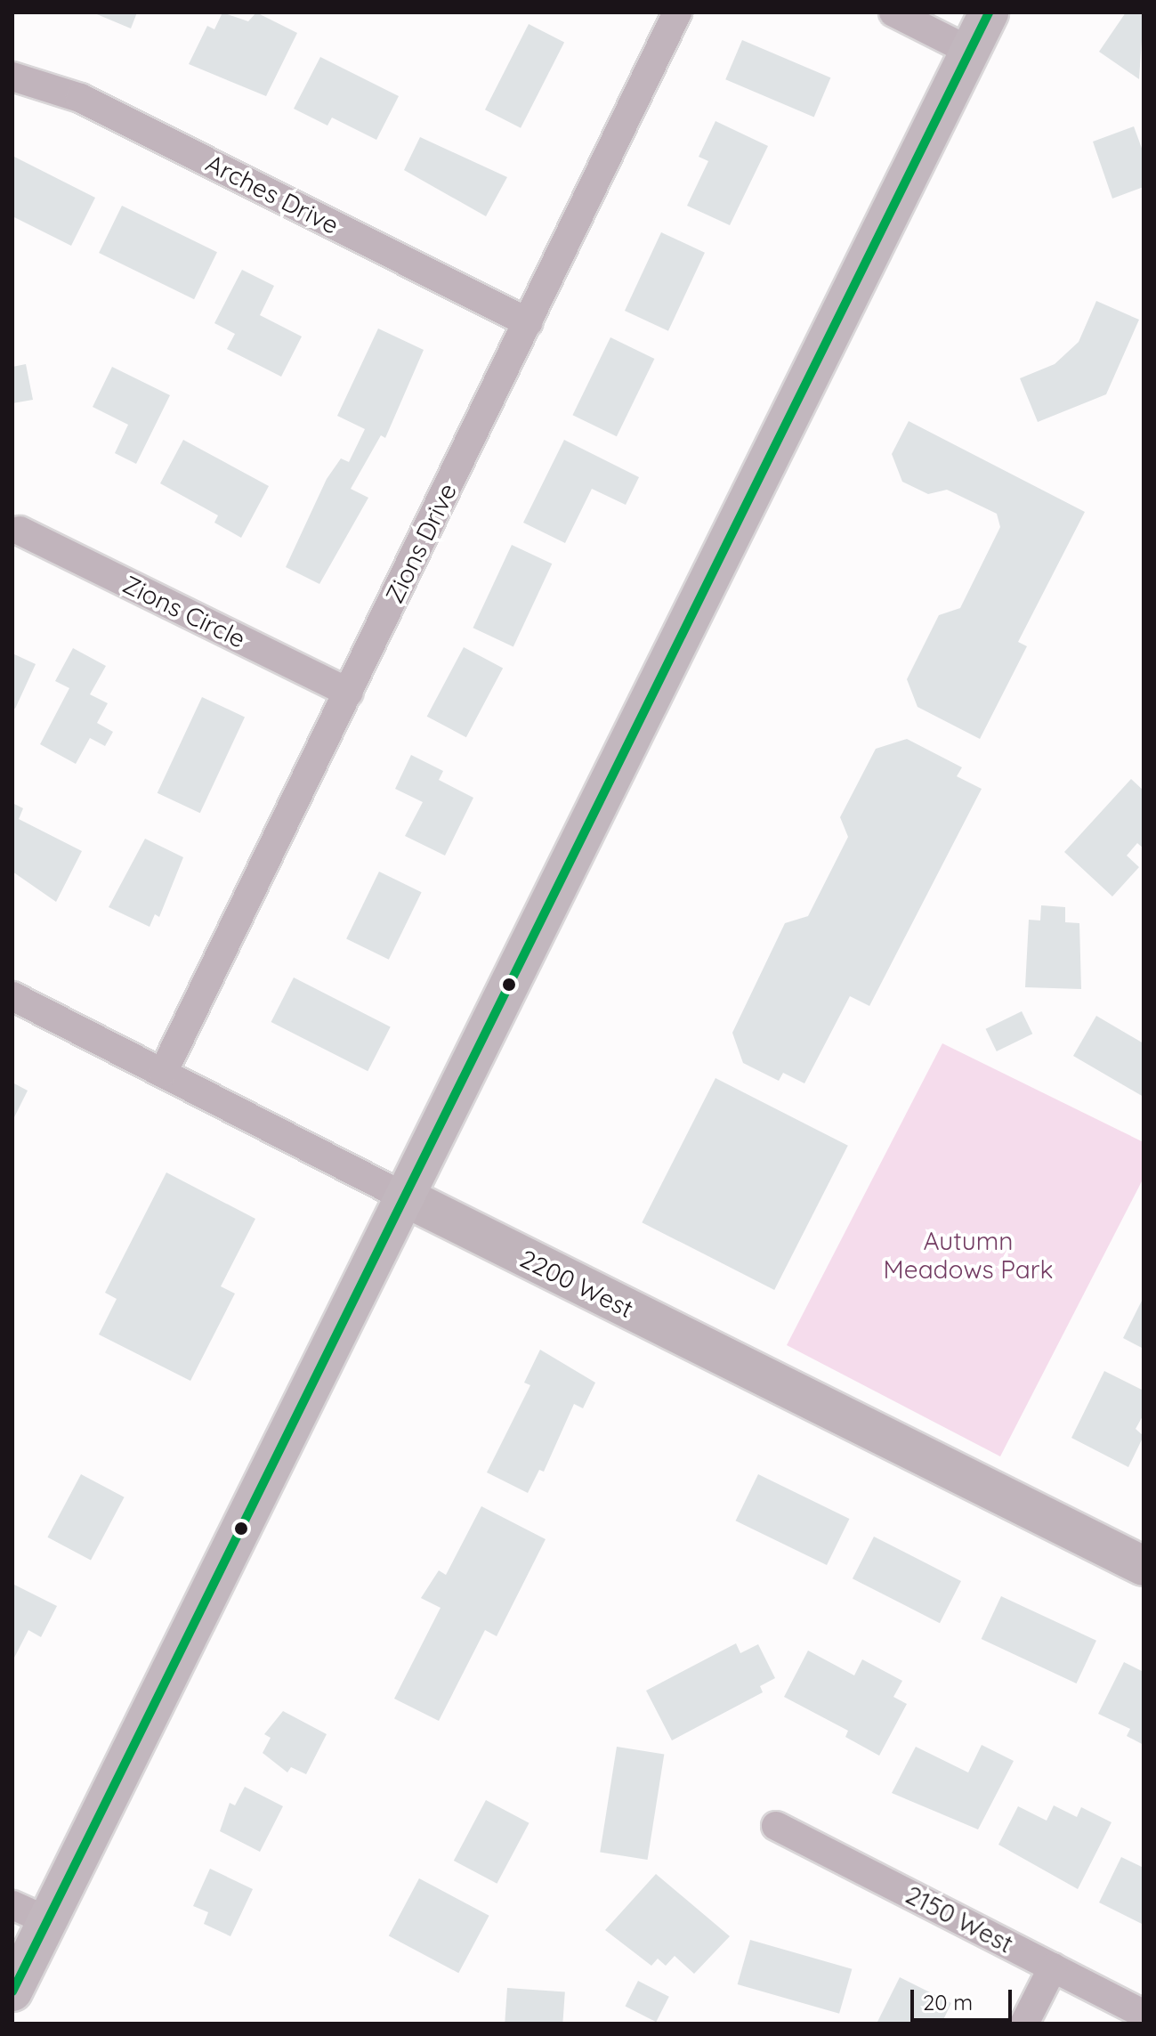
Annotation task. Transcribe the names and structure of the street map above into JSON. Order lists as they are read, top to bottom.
{
  "streets": {
    "street": [
      "Arches Drive",
      "Zions Drive",
      "Zions Circle",
      "2200 West",
      "2150 West"
    ]
  },
  "crossings": [
    ["Arches Drive", "Zions Drive"],
    ["Zions Drive", "Zions Circle"],
    ["Zions Drive", "2200 West"]
  ],
  "parks": ["Autumn Meadows Park"],
  "scale_bar": "20 m"
}
